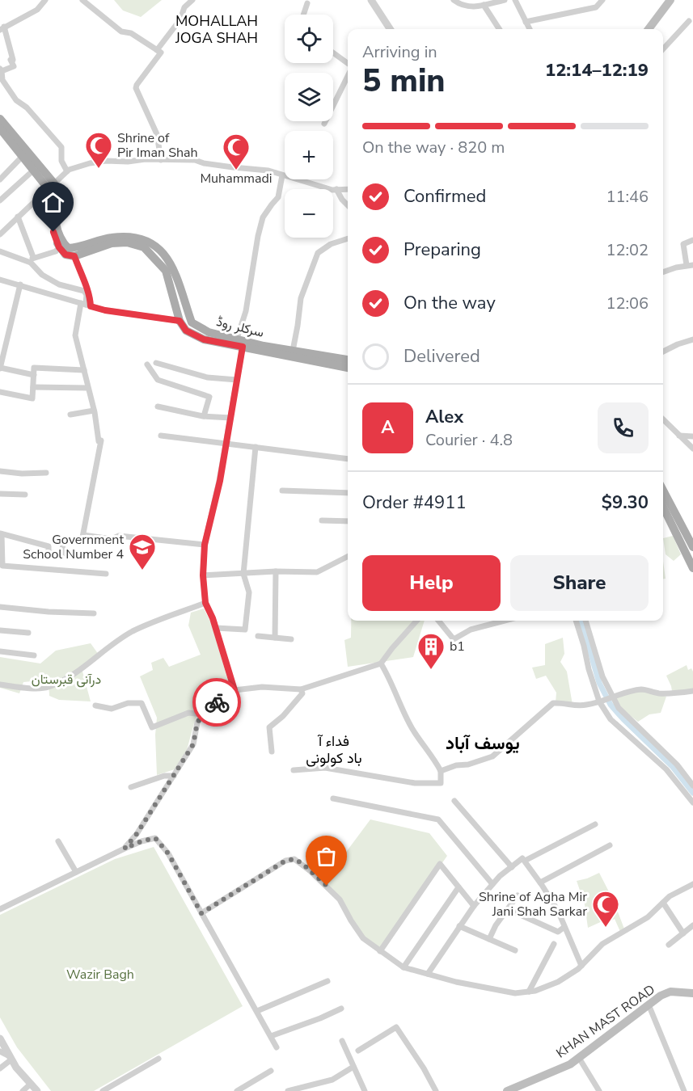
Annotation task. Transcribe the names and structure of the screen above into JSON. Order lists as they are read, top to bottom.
{
  "streets": {
    "main road": ["سرکلر روڈ", "KHAN MAST ROAD"]
  },
  "districts": ["MOHALLAH JOGA SHAH", "فداء آ باد کولونی", "یوسف آباد"],
  "parks": ["درآنی قبرستان", "Wazir Bagh"],
  "places": {
    "mosque": ["Shrine of Pir Iman Shah", "Muhammadi", "Shrine of Agha Mir Jani Shah Sarkar"],
    "school or university": ["Government School Number 4"],
    "building": ["b1"]
  },
  "page": {
    "map_buttons": ["+", "−"],
    "heading": ["5 min", "Arriving in", "12:14–12:19"],
    "panel": [
      "Alex",
      "Courier · 4.8",
      "Order #4911",
      "$9.30"
    ],
    "bar": "On the way · 820 m",
    "list": [
      ["Confirmed", "11:46"],
      ["Preparing", "12:02"],
      ["On the way", "12:06"],
      "Delivered"
    ],
    "round": "A",
    "buttons": ["Help", "Share"]
  }
}
